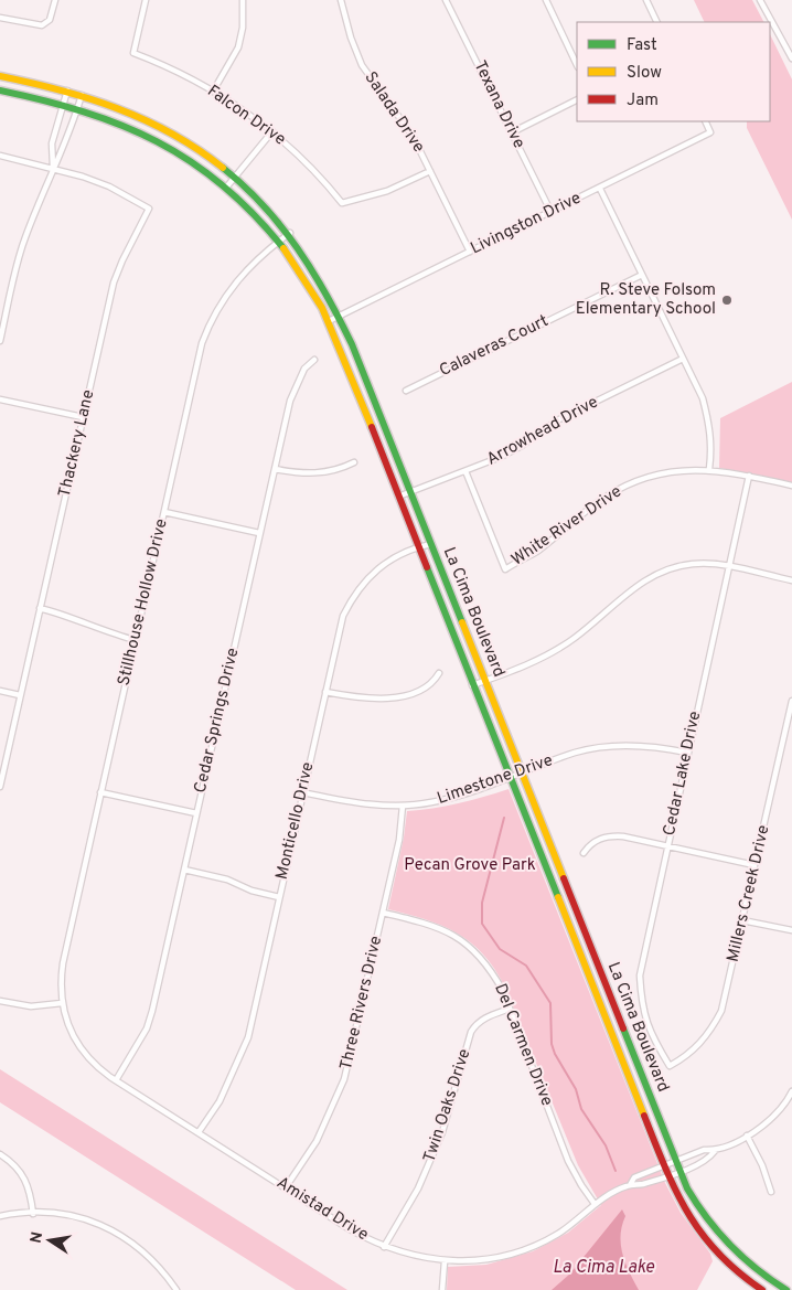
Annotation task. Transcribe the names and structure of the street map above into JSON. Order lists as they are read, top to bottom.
{
  "streets": {
    "street": [
      "Texana Drive",
      "Salada Drive",
      "Falcon Drive",
      "Livingston Drive",
      "Calaveras Court",
      "Arrowhead Drive",
      "Thackery Lane",
      "White River Drive",
      "Stillhouse Hollow Drive",
      "La Cima Boulevard",
      "Cedar Springs Drive",
      "Cedar Lake Drive",
      "Limestone Drive",
      "Monticello Drive",
      "Millers Creek Drive",
      "Three Rivers Drive",
      "Del Carmen Drive",
      "Twin Oaks Drive",
      "Amistad Drive"
    ]
  },
  "crossings": [
    ["Texana Drive", "Livingston Drive"],
    ["Salada Drive", "Falcon Drive"],
    ["Salada Drive", "Livingston Drive"],
    ["Livingston Drive", "La Cima Boulevard"],
    ["Arrowhead Drive", "White River Drive"],
    ["Arrowhead Drive", "La Cima Boulevard"],
    ["White River Drive", "Cedar Lake Drive"],
    ["Stillhouse Hollow Drive", "La Cima Boulevard"],
    ["Stillhouse Hollow Drive", "Amistad Drive"],
    ["La Cima Boulevard", "Limestone Drive"],
    ["La Cima Boulevard", "Monticello Drive"],
    ["La Cima Boulevard", "Amistad Drive"],
    ["Cedar Springs Drive", "Amistad Drive"],
    ["Cedar Lake Drive", "Limestone Drive"],
    ["Cedar Lake Drive", "Millers Creek Drive"],
    ["Limestone Drive", "Monticello Drive"],
    ["Limestone Drive", "Three Rivers Drive"],
    ["Monticello Drive", "Amistad Drive"],
    ["Three Rivers Drive", "Del Carmen Drive"],
    ["Three Rivers Drive", "Amistad Drive"],
    ["Del Carmen Drive", "Twin Oaks Drive"],
    ["Del Carmen Drive", "Amistad Drive"],
    ["Twin Oaks Drive", "Amistad Drive"]
  ],
  "water": ["La Cima Lake"],
  "parks": ["Pecan Grove Park"],
  "places": ["R. Steve Folsom Elementary School"],
  "legend": ["Fast", "Slow", "Jam"],
  "north": "left"
}
